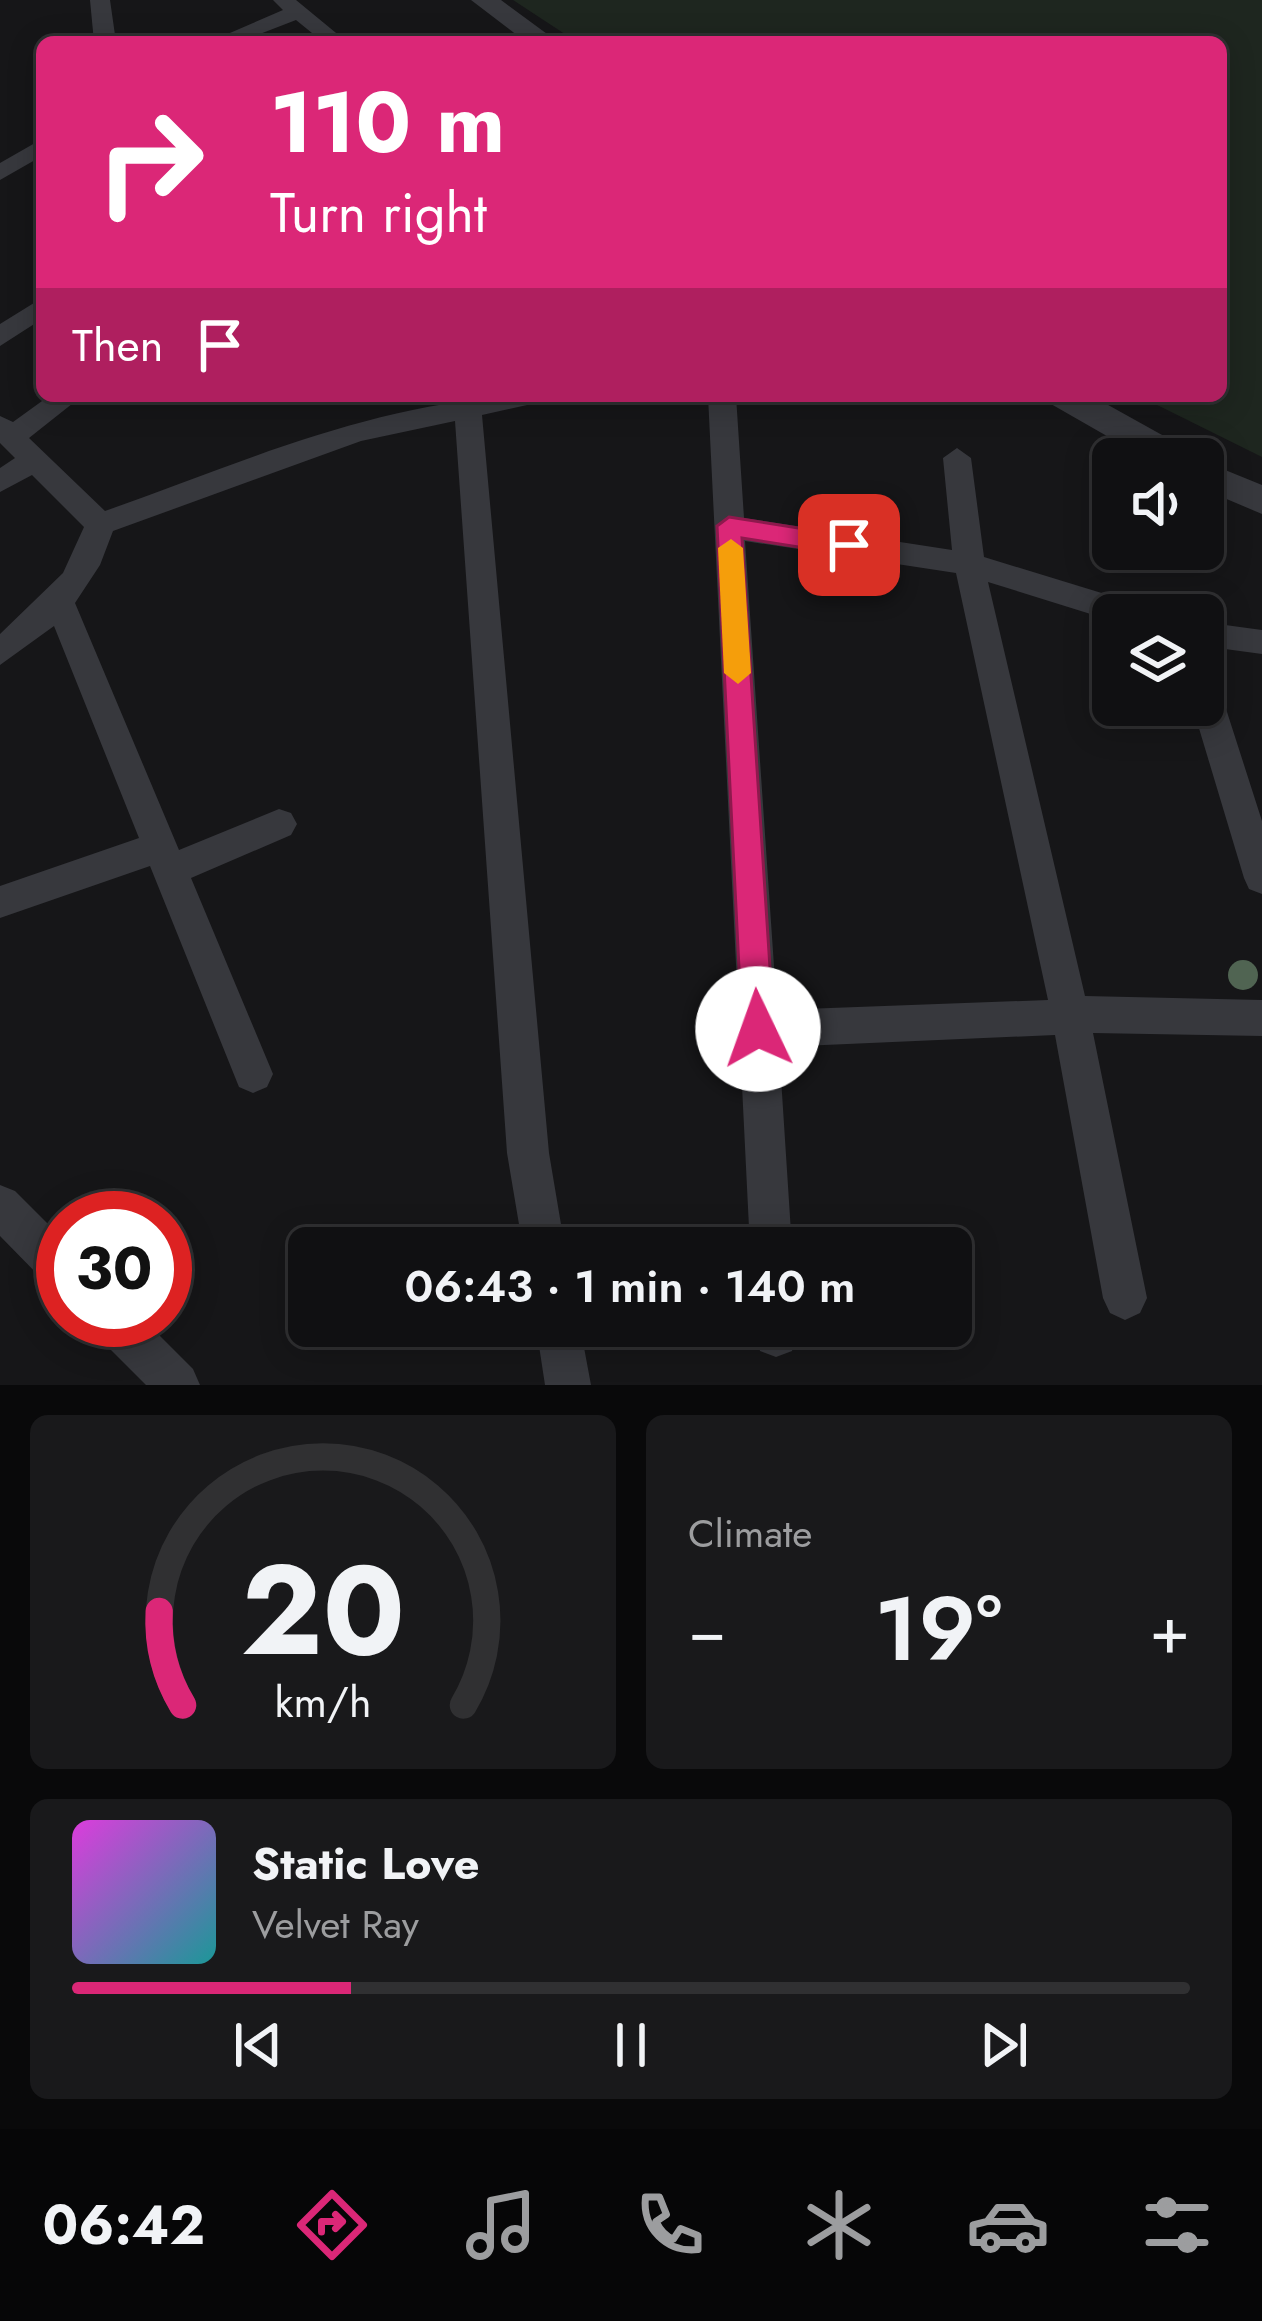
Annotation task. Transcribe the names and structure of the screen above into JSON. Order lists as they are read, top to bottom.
{
  "page": {
    "turn": ["110 m", "Turn right"],
    "then": "Then",
    "limit": "30",
    "trip": "06:43 · 1 min · 140 m",
    "tile": "Climate",
    "heat": ["−", "19°", "+"],
    "song": ["Static Love", "Velvet Ray"],
    "tabs": "06:42",
    "gauge": ["20", "km/h"]
  }
}
